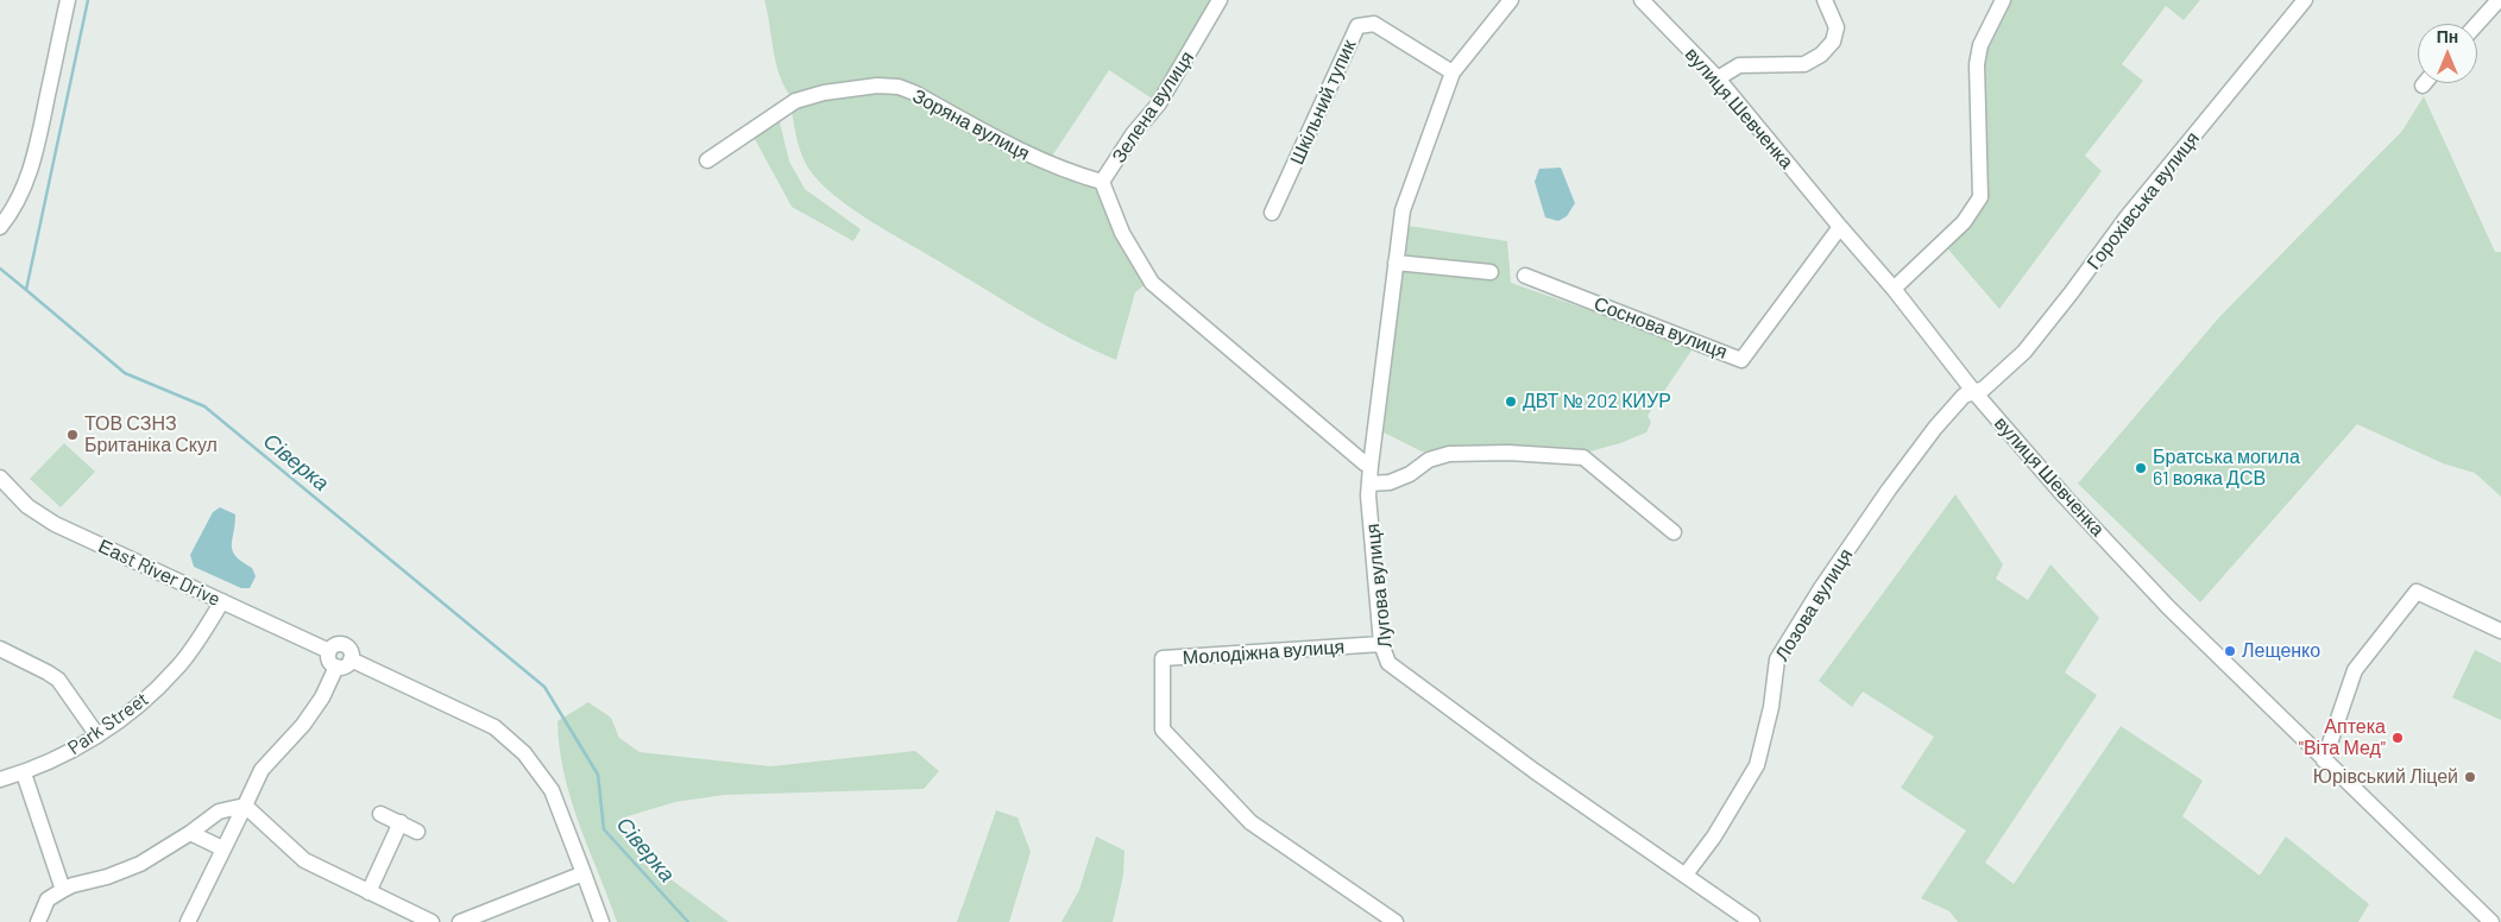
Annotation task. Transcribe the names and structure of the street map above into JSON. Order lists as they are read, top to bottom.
{
  "streets": {
    "street": [
      "Шкільний тупик",
      "Зелена вулиця",
      "вулиця Шевченка",
      "Зоряна вулиця",
      "Горохівська вулиця",
      "Соснова вулиця",
      "Еаst Rіvеr Drive",
      "Лугова вулиця",
      "Лозова вулиця",
      "Молодіжна вулиця",
      "Park Street"
    ]
  },
  "crossings": [
    ["Шкільний тупик", "Лугова вулиця"],
    ["Зелена вулиця", "Зоряна вулиця"],
    ["вулиця Шевченка", "Горохівська вулиця"],
    ["вулиця Шевченка", "Соснова вулиця"],
    ["вулиця Шевченка", "Лозова вулиця"],
    ["Горохівська вулиця", "Лозова вулиця"],
    ["Еаst Rіvеr Drive", "Park Street"],
    ["Лугова вулиця", "Лозова вулиця"],
    ["Лугова вулиця", "Молодіжна вулиця"]
  ],
  "water": ["Сіверка"],
  "places": [
    "ДВТ № 202 КИУР",
    "ТОВ СЗНЗ Британіка Скул",
    "Братська могила 61 вояка ДСВ",
    "Лещенко",
    "Аптека \"Віта Мед\"",
    "Юрівський Ліцей"
  ],
  "north": "top"
}
